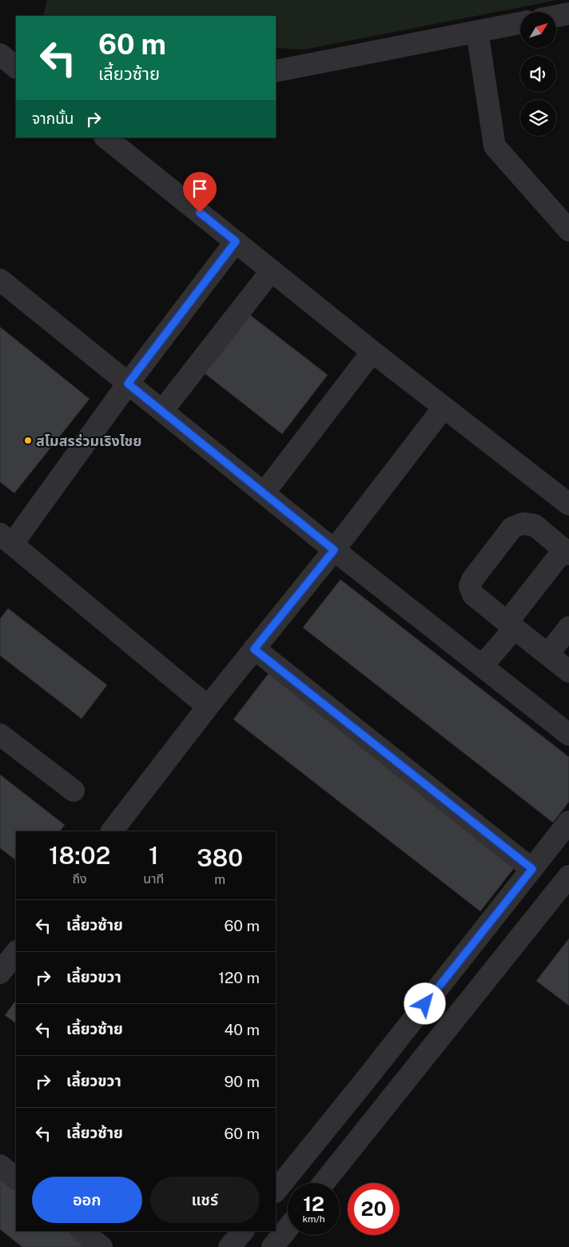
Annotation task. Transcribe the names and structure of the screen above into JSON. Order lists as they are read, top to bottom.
{
  "places": ["สโมสรร่วมเริงไชย"],
  "north": "top right",
  "page": {
    "turn": ["60 m", "เลี้ยวซ้าย"],
    "then": "จากนั้น",
    "eta": [
      "18:02",
      "ถึง",
      "1",
      "นาที",
      "380",
      "m"
    ],
    "list": [
      {
        "name": "เลี้ยวซ้าย",
        "value": "60 m"
      },
      {
        "name": "เลี้ยวขวา",
        "value": "120 m"
      },
      {
        "name": "เลี้ยวซ้าย",
        "value": "40 m"
      },
      {
        "name": "เลี้ยวขวา",
        "value": "90 m"
      },
      {
        "name": "เลี้ยวซ้าย",
        "value": "60 m"
      }
    ],
    "buttons": ["ออก", "แชร์"],
    "speed": "12 km/h",
    "limit": "20"
  }
}
